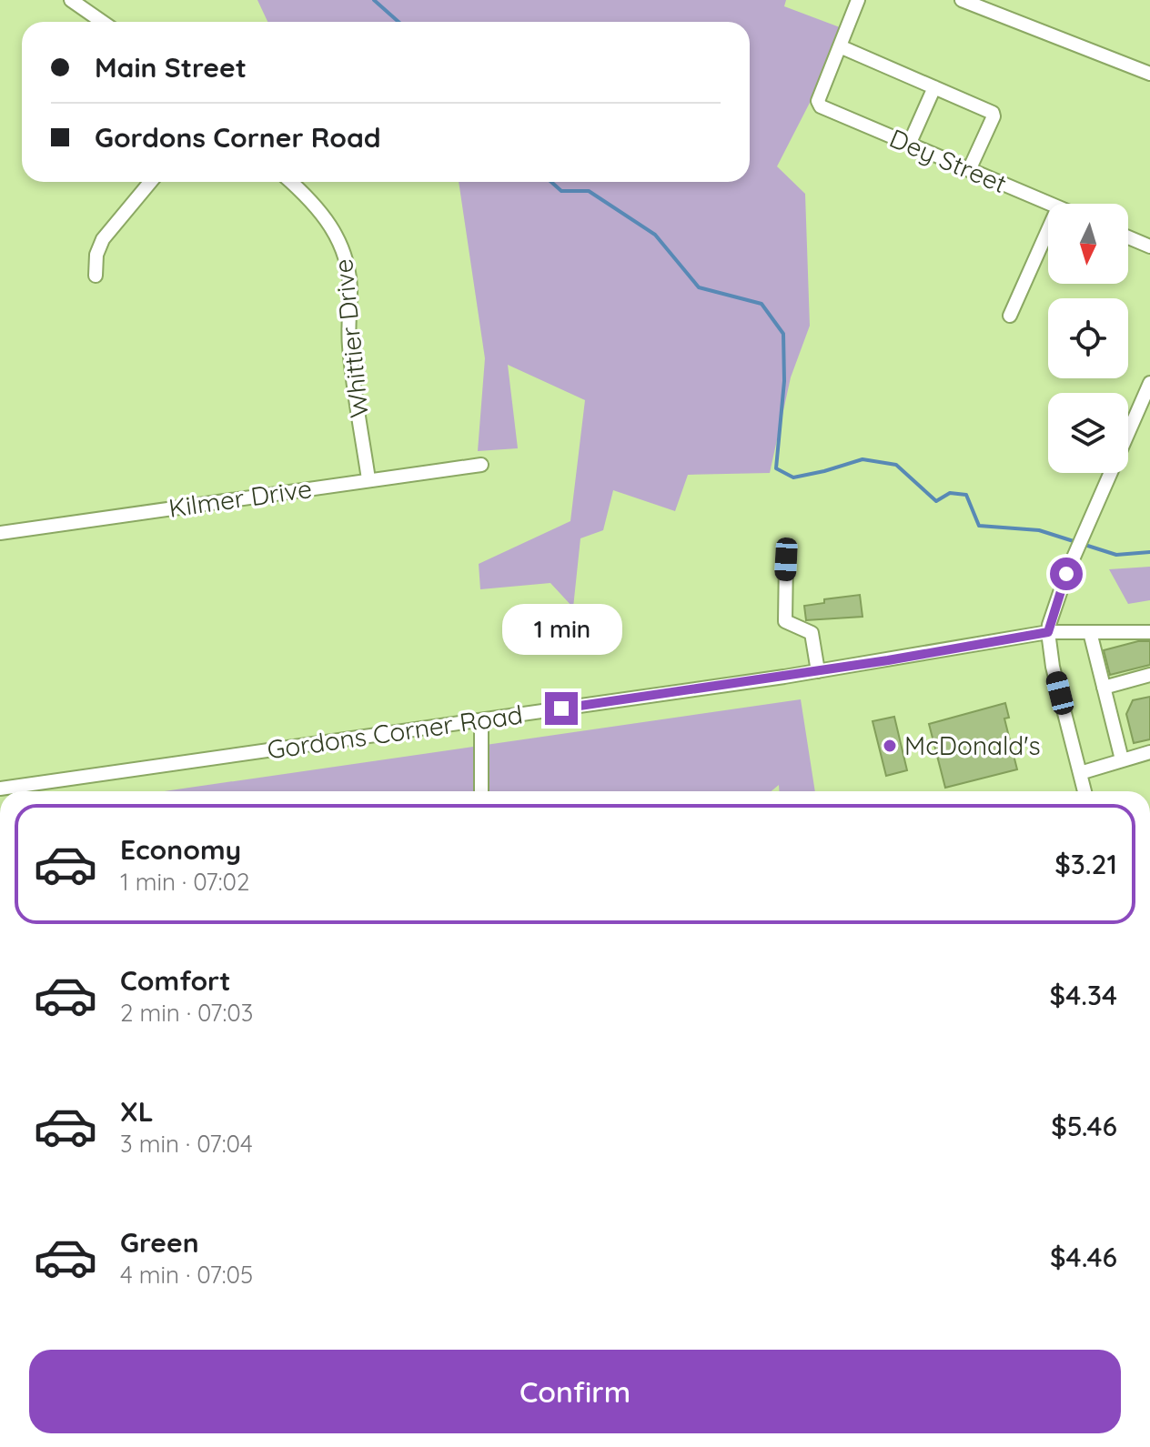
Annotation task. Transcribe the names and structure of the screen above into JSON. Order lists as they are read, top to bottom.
{
  "streets": {
    "street": [
      "Dey Street",
      "Whittier Drive",
      "Kilmer Drive",
      "Gordons Corner Road"
    ]
  },
  "crossings": [
    ["Whittier Drive", "Kilmer Drive"]
  ],
  "places": ["McDonald's"],
  "north": "bottom",
  "page": {
    "banner": ["Main Street", "Gordons Corner Road"],
    "bubble": "1 min",
    "list": [
      {
        "name": "Economy",
        "note": "1 min · 07:02",
        "value": "$3.21"
      },
      {
        "name": "Comfort",
        "note": "2 min · 07:03",
        "value": "$4.34"
      },
      {
        "name": "XL",
        "note": "3 min · 07:04",
        "value": "$5.46"
      },
      {
        "name": "Green",
        "note": "4 min · 07:05",
        "value": "$4.46"
      }
    ],
    "buttons": "Confirm"
  }
}
